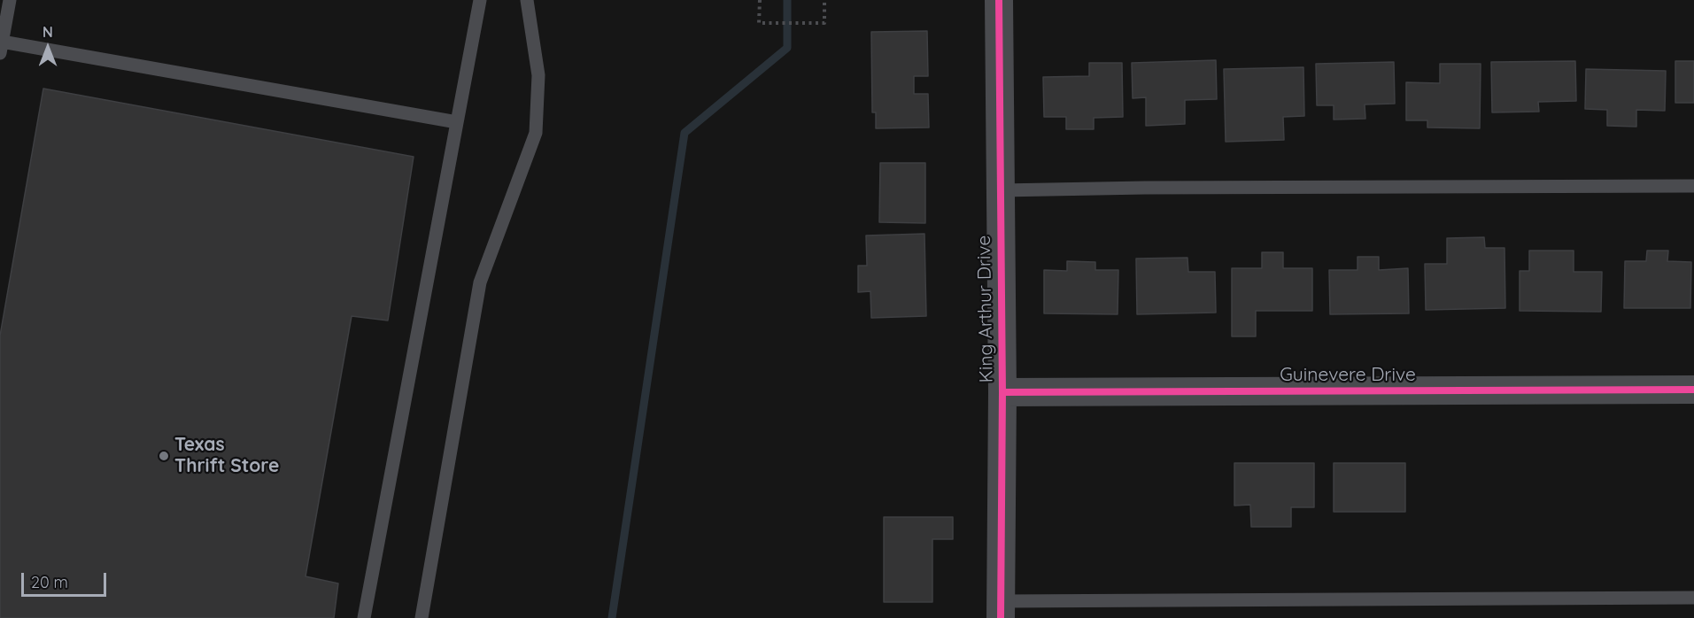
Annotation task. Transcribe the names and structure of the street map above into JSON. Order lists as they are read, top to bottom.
{
  "streets": {
    "street": ["King Arthur Drive", "Guinevere Drive"]
  },
  "crossings": [
    ["King Arthur Drive", "Guinevere Drive"]
  ],
  "places": ["Texas Thrift Store"],
  "scale_bar": "20 m",
  "north": "top"
}
